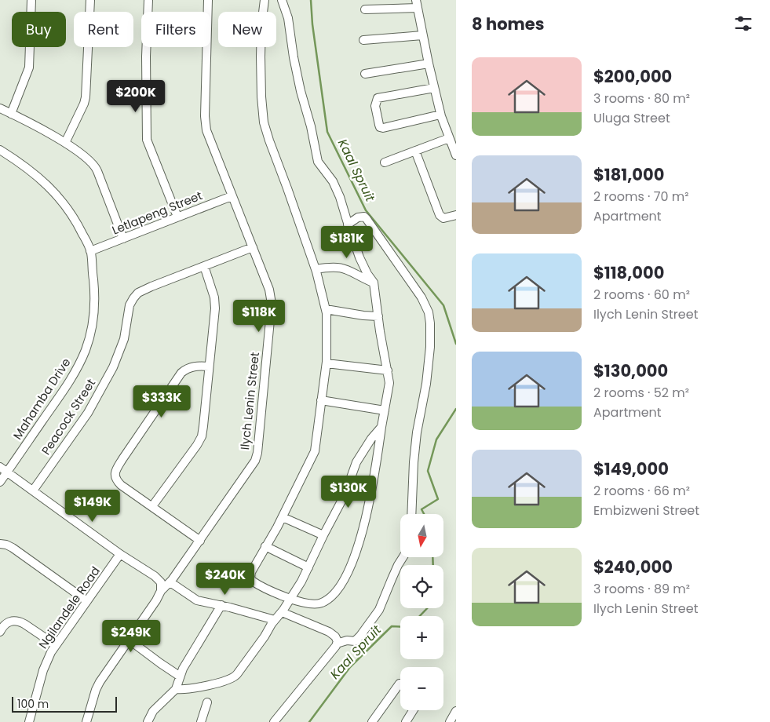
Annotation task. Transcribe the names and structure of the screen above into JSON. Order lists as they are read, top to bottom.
{
  "streets": {
    "street": [
      "Letlapeng Street",
      "Mahamba Drive",
      "Ilych Lenin Street",
      "Peacock Street",
      "Ngilandele Road"
    ]
  },
  "crossings": [
    ["Letlapeng Street", "Mahamba Drive"],
    ["Letlapeng Street", "Ilych Lenin Street"],
    ["Ilych Lenin Street", "Peacock Street"]
  ],
  "water": ["Kaal Spruit"],
  "scale_bar": "100 m",
  "north": "bottom",
  "page": {
    "heading": "8 homes",
    "chip": [
      "Buy",
      "Rent",
      "Filters",
      "New"
    ],
    "list": [
      {
        "name": "$200,000",
        "note": "3 rooms · 80 m² · Uluga Street"
      },
      {
        "name": "$181,000",
        "note": "2 rooms · 70 m² · Apartment"
      },
      {
        "name": "$118,000",
        "note": "2 rooms · 60 m² · Ilych Lenin Street"
      },
      {
        "name": "$130,000",
        "note": "2 rooms · 52 m² · Apartment"
      },
      {
        "name": "$149,000",
        "note": "2 rooms · 66 m² · Embizweni Street"
      },
      {
        "name": "$240,000",
        "note": "3 rooms · 89 m² · Ilych Lenin Street"
      }
    ],
    "price": [
      "$200K",
      "$181K",
      "$118K",
      "$333K",
      "$130K",
      "$149K",
      "$240K",
      "$249K"
    ],
    "map_buttons": ["+", "−"],
    "scale": "100 m"
  }
}
